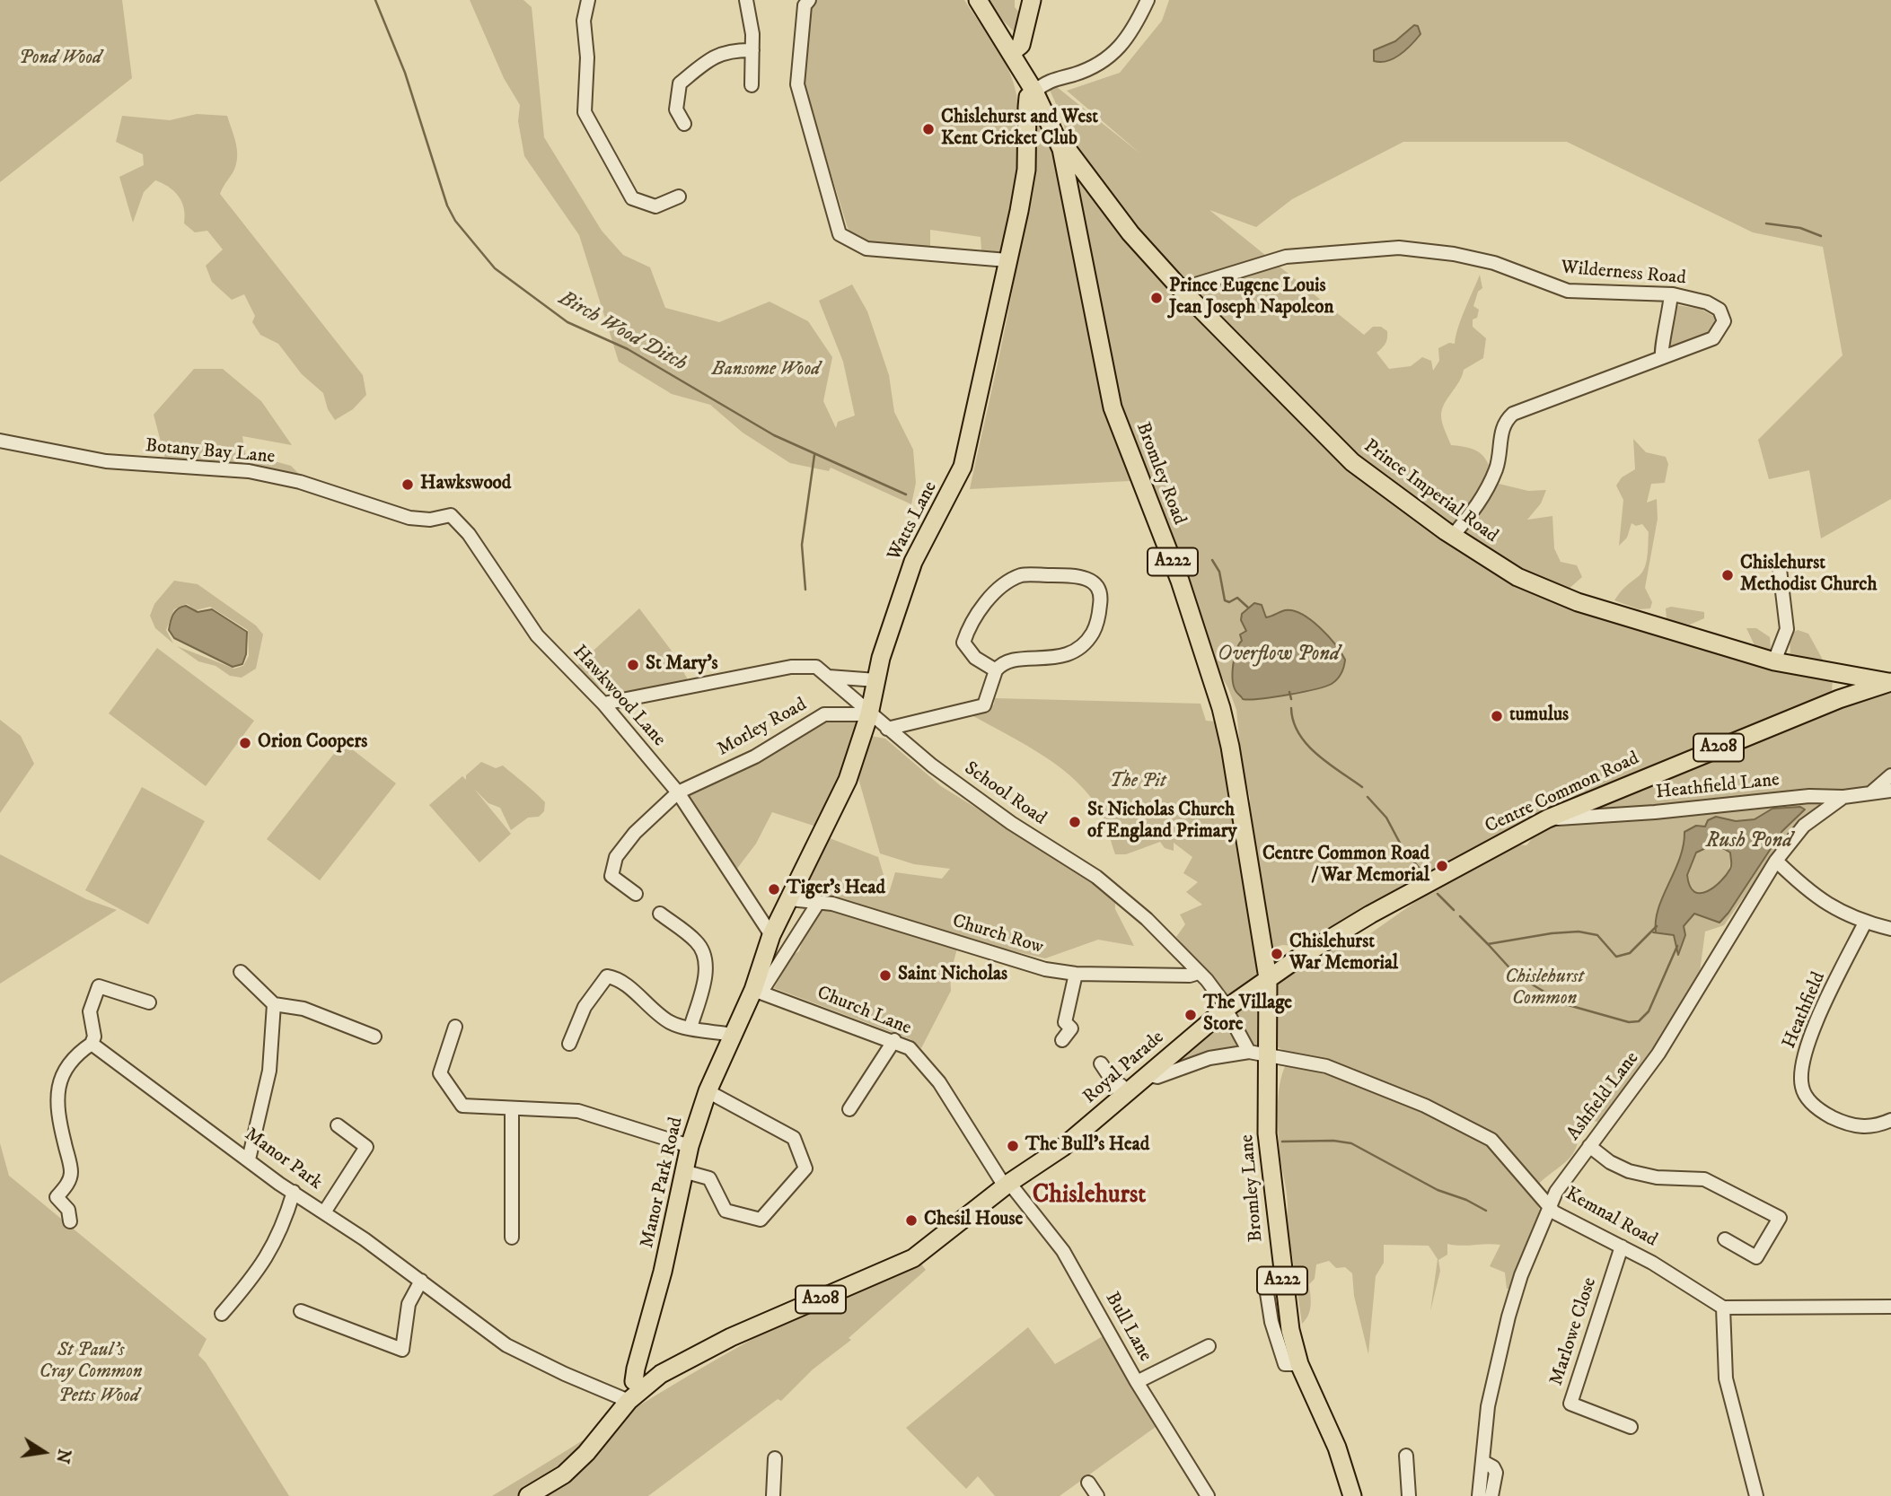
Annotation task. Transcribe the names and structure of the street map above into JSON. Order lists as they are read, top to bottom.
{
  "streets": {
    "main road": [
      "Bromley Road",
      "Prince Imperial Road",
      "Watts Lane",
      "A222",
      "A208",
      "Centre Common Road",
      "Royal Parade",
      "Manor Park Road",
      "Bromley Lane"
    ],
    "street": [
      "Wilderness Road",
      "Botany Bay Lane",
      "Hawkwood Lane",
      "Morley Road",
      "Heathfield Lane",
      "School Road",
      "Church Row",
      "Heathfield",
      "Church Lane",
      "Ashfield Lane",
      "Manor Park",
      "Kemnal Road",
      "Bull Lane",
      "Marlowe Close"
    ]
  },
  "crossings": [
    ["Wilderness Road", "Prince Imperial Road"],
    ["Botany Bay Lane", "Hawkwood Lane"],
    ["Bromley Road", "Prince Imperial Road"],
    ["Bromley Road", "Watts Lane"],
    ["Bromley Road", "Centre Common Road"],
    ["Bromley Road", "Royal Parade"],
    ["Bromley Road", "Bromley Lane"],
    ["Prince Imperial Road", "Centre Common Road"],
    ["Watts Lane", "Hawkwood Lane"],
    ["Watts Lane", "Morley Road"],
    ["Watts Lane", "School Road"],
    ["Watts Lane", "Church Row"],
    ["Watts Lane", "Church Lane"],
    ["Watts Lane", "Manor Park Road"],
    ["Hawkwood Lane", "Morley Road"],
    ["Morley Road", "School Road"],
    ["A208", "Church Lane"],
    ["A208", "Royal Parade"],
    ["A208", "Manor Park"],
    ["A208", "Manor Park Road"],
    ["A208", "Bull Lane"],
    ["Heathfield Lane", "Centre Common Road"],
    ["Heathfield Lane", "Ashfield Lane"],
    ["Centre Common Road", "Royal Parade"],
    ["Centre Common Road", "Bromley Lane"],
    ["School Road", "Church Row"],
    ["School Road", "Royal Parade"],
    ["School Road", "Kemnal Road"],
    ["Church Row", "Manor Park Road"],
    ["Church Lane", "Royal Parade"],
    ["Church Lane", "Manor Park Road"],
    ["Church Lane", "Bull Lane"],
    ["Royal Parade", "Bromley Lane"],
    ["Royal Parade", "Kemnal Road"],
    ["Royal Parade", "Bull Lane"],
    ["Ashfield Lane", "Kemnal Road"],
    ["Bromley Lane", "Kemnal Road"],
    ["Kemnal Road", "Marlowe Close"]
  ],
  "districts": ["Chislehurst"],
  "water": ["Birch Wood Ditch", "Overflow Pond", "Rush Pond"],
  "parks": [
    "Pond Wood",
    "Bansome Wood",
    "The Pit",
    "Chislehurst Common",
    "St Paul's Cray Common",
    "Petts Wood"
  ],
  "places": [
    "Chislehurst and West Kent Cricket Club",
    "Prince Eugene Louis Jean Joseph Napoleon",
    "Hawkswood",
    "Chislehurst Methodist Church",
    "St Mary's",
    "tumulus",
    "Orion Coopers",
    "St Nicholas Church of England Primary",
    "Centre Common Road / War Memorial",
    "Tiger's Head",
    "Chislehurst War Memorial",
    "Saint Nicholas",
    "The Village Store",
    "The Bull's Head",
    "Chesil House"
  ],
  "north": "right"
}
